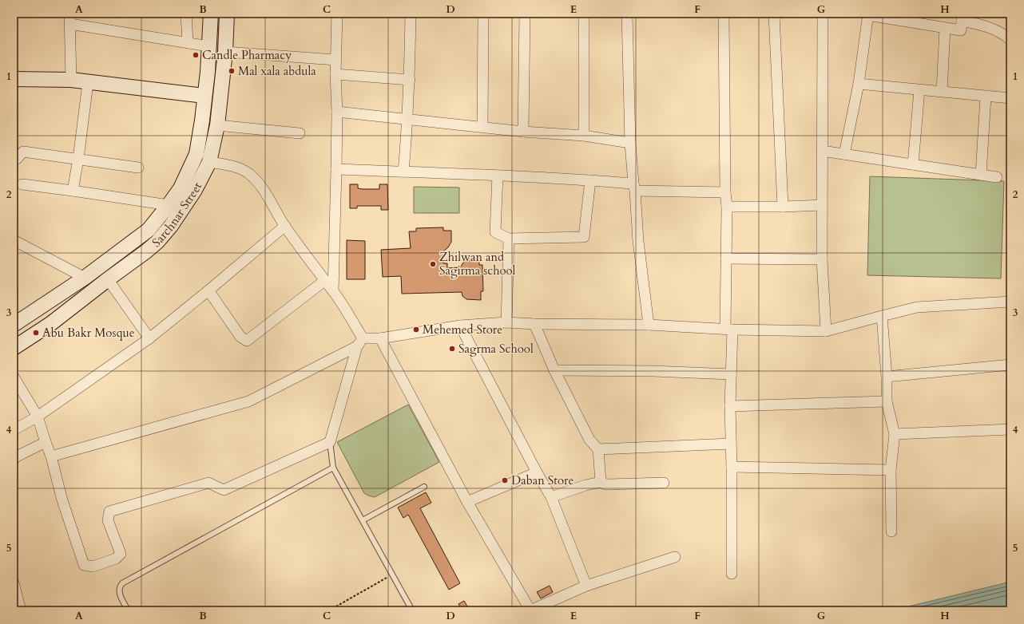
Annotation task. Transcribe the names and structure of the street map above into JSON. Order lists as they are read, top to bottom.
{
  "streets": {
    "street": ["Sarchnar Street"]
  },
  "places": [
    "Candle Pharmacy",
    "Mal xala abdula",
    "Zhilwan and Sagirma school",
    "Mehemed Store",
    "Abu Bakr Mosque",
    "Sagrma School",
    "Daban Store"
  ],
  "grid": {
    "columns": [
      "A",
      "B",
      "C",
      "D",
      "E",
      "F",
      "G",
      "H"
    ],
    "rows": [
      "1",
      "2",
      "3",
      "4",
      "5"
    ]
  }
}
